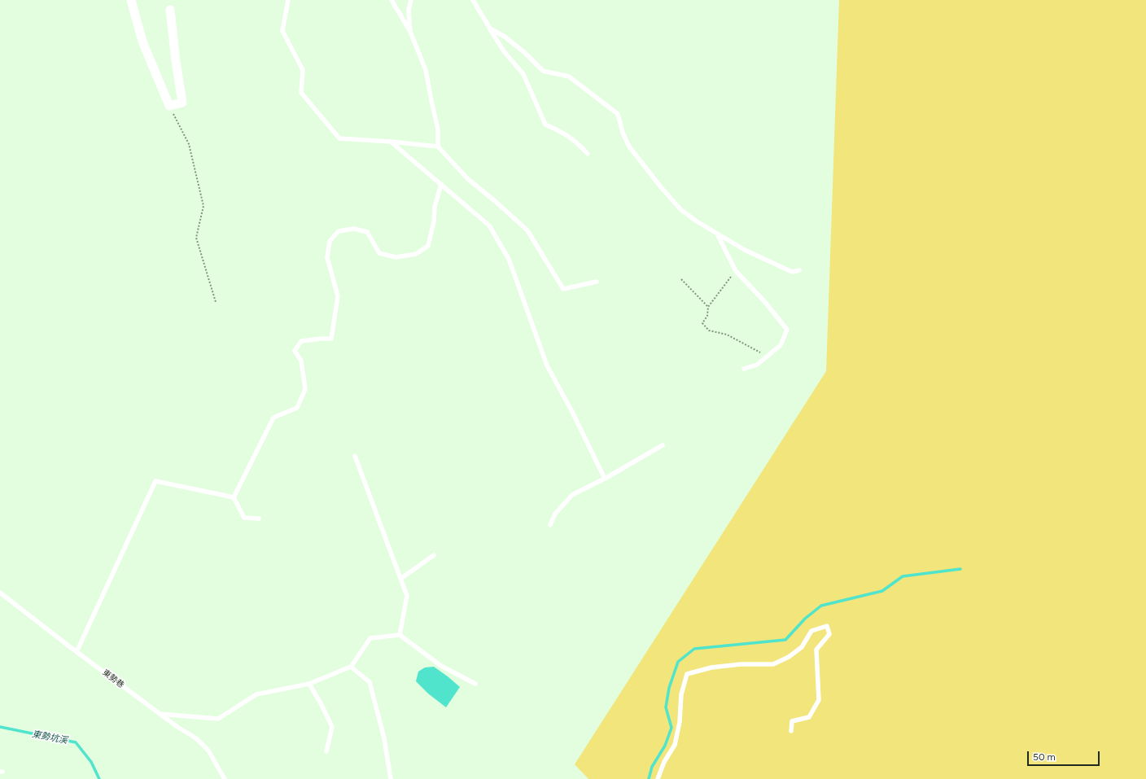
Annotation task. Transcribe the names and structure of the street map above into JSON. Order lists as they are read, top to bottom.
{
  "streets": {
    "lane": ["東勢巷"]
  },
  "water": ["東勢坑溪"],
  "scale_bar": "50 m"
}
